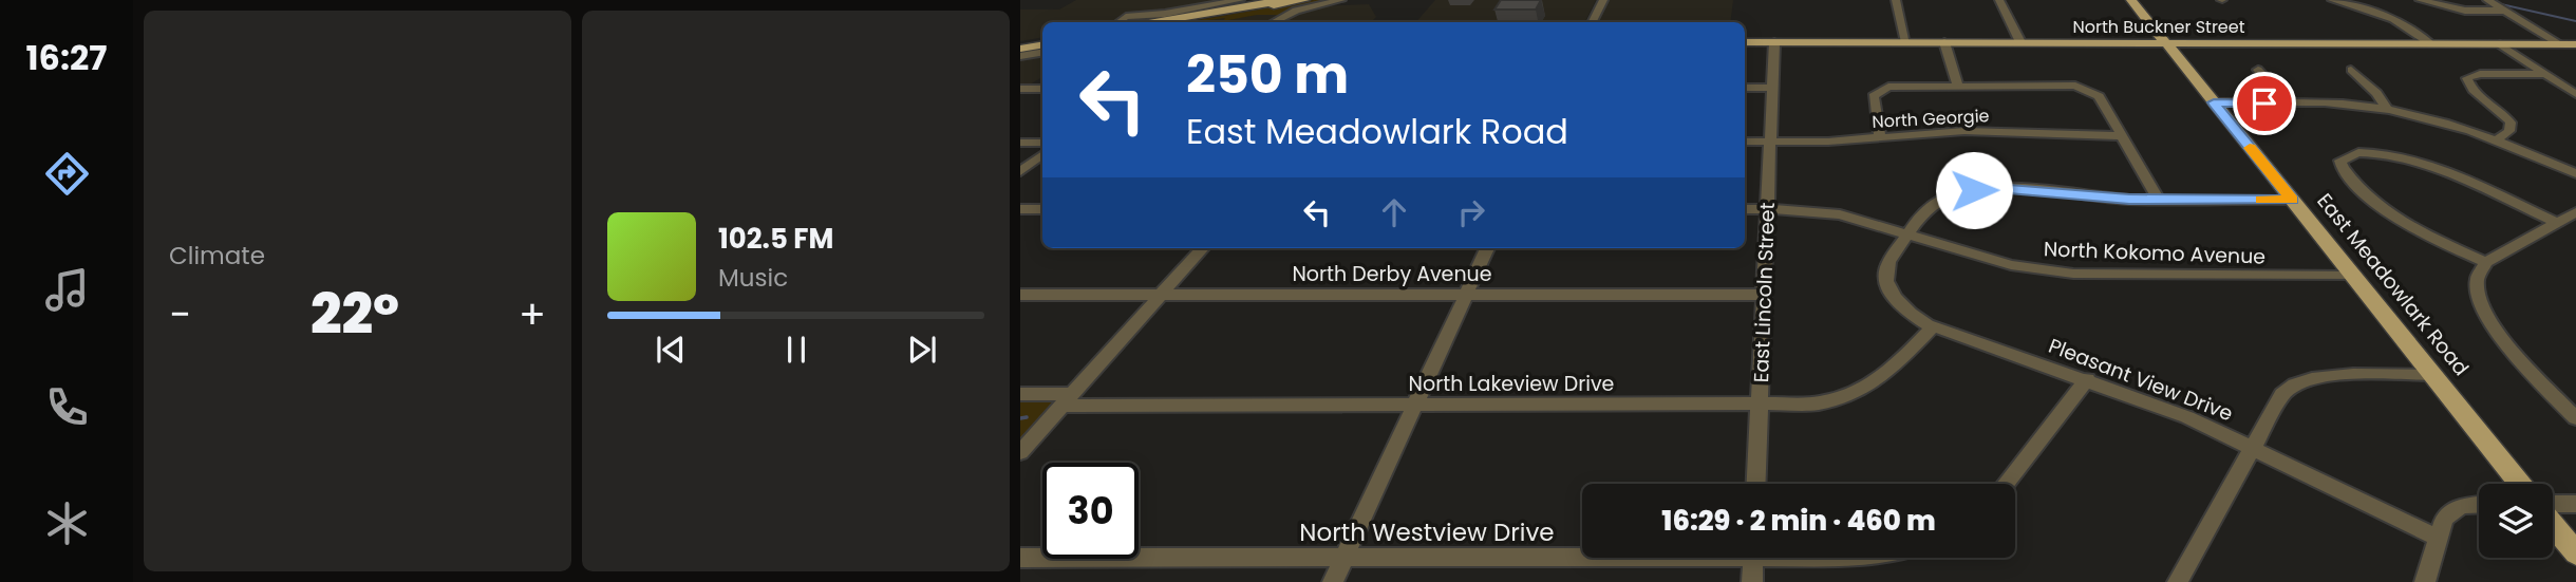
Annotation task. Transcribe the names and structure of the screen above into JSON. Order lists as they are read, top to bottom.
{
  "streets": {
    "main road": ["North Buckner Street", "East Meadowlark Road"],
    "street": [
      "North Georgie",
      "North Kokomo Avenue",
      "North Derby Avenue",
      "East Lincoln Street",
      "Pleasant View Drive",
      "North Lakeview Drive",
      "North Westview Drive"
    ]
  },
  "crossings": [
    ["North Buckner Street", "East Meadowlark Road"],
    ["North Buckner Street", "East Lincoln Street"],
    ["North Georgie", "East Lincoln Street"],
    ["North Kokomo Avenue", "East Meadowlark Road"],
    ["North Kokomo Avenue", "East Lincoln Street"],
    ["North Kokomo Avenue", "Pleasant View Drive"],
    ["North Derby Avenue", "East Lincoln Street"],
    ["East Meadowlark Road", "Pleasant View Drive"],
    ["East Lincoln Street", "North Lakeview Drive"],
    ["Pleasant View Drive", "North Lakeview Drive"]
  ],
  "page": {
    "tabs": "16:27",
    "tile": "Climate",
    "turn": ["250 m", "East Meadowlark Road"],
    "song": ["102.5 FM", "Music"],
    "heat": ["−", "22°", "+"],
    "limit": "30",
    "trip": "16:29 · 2 min · 460 m"
  }
}
